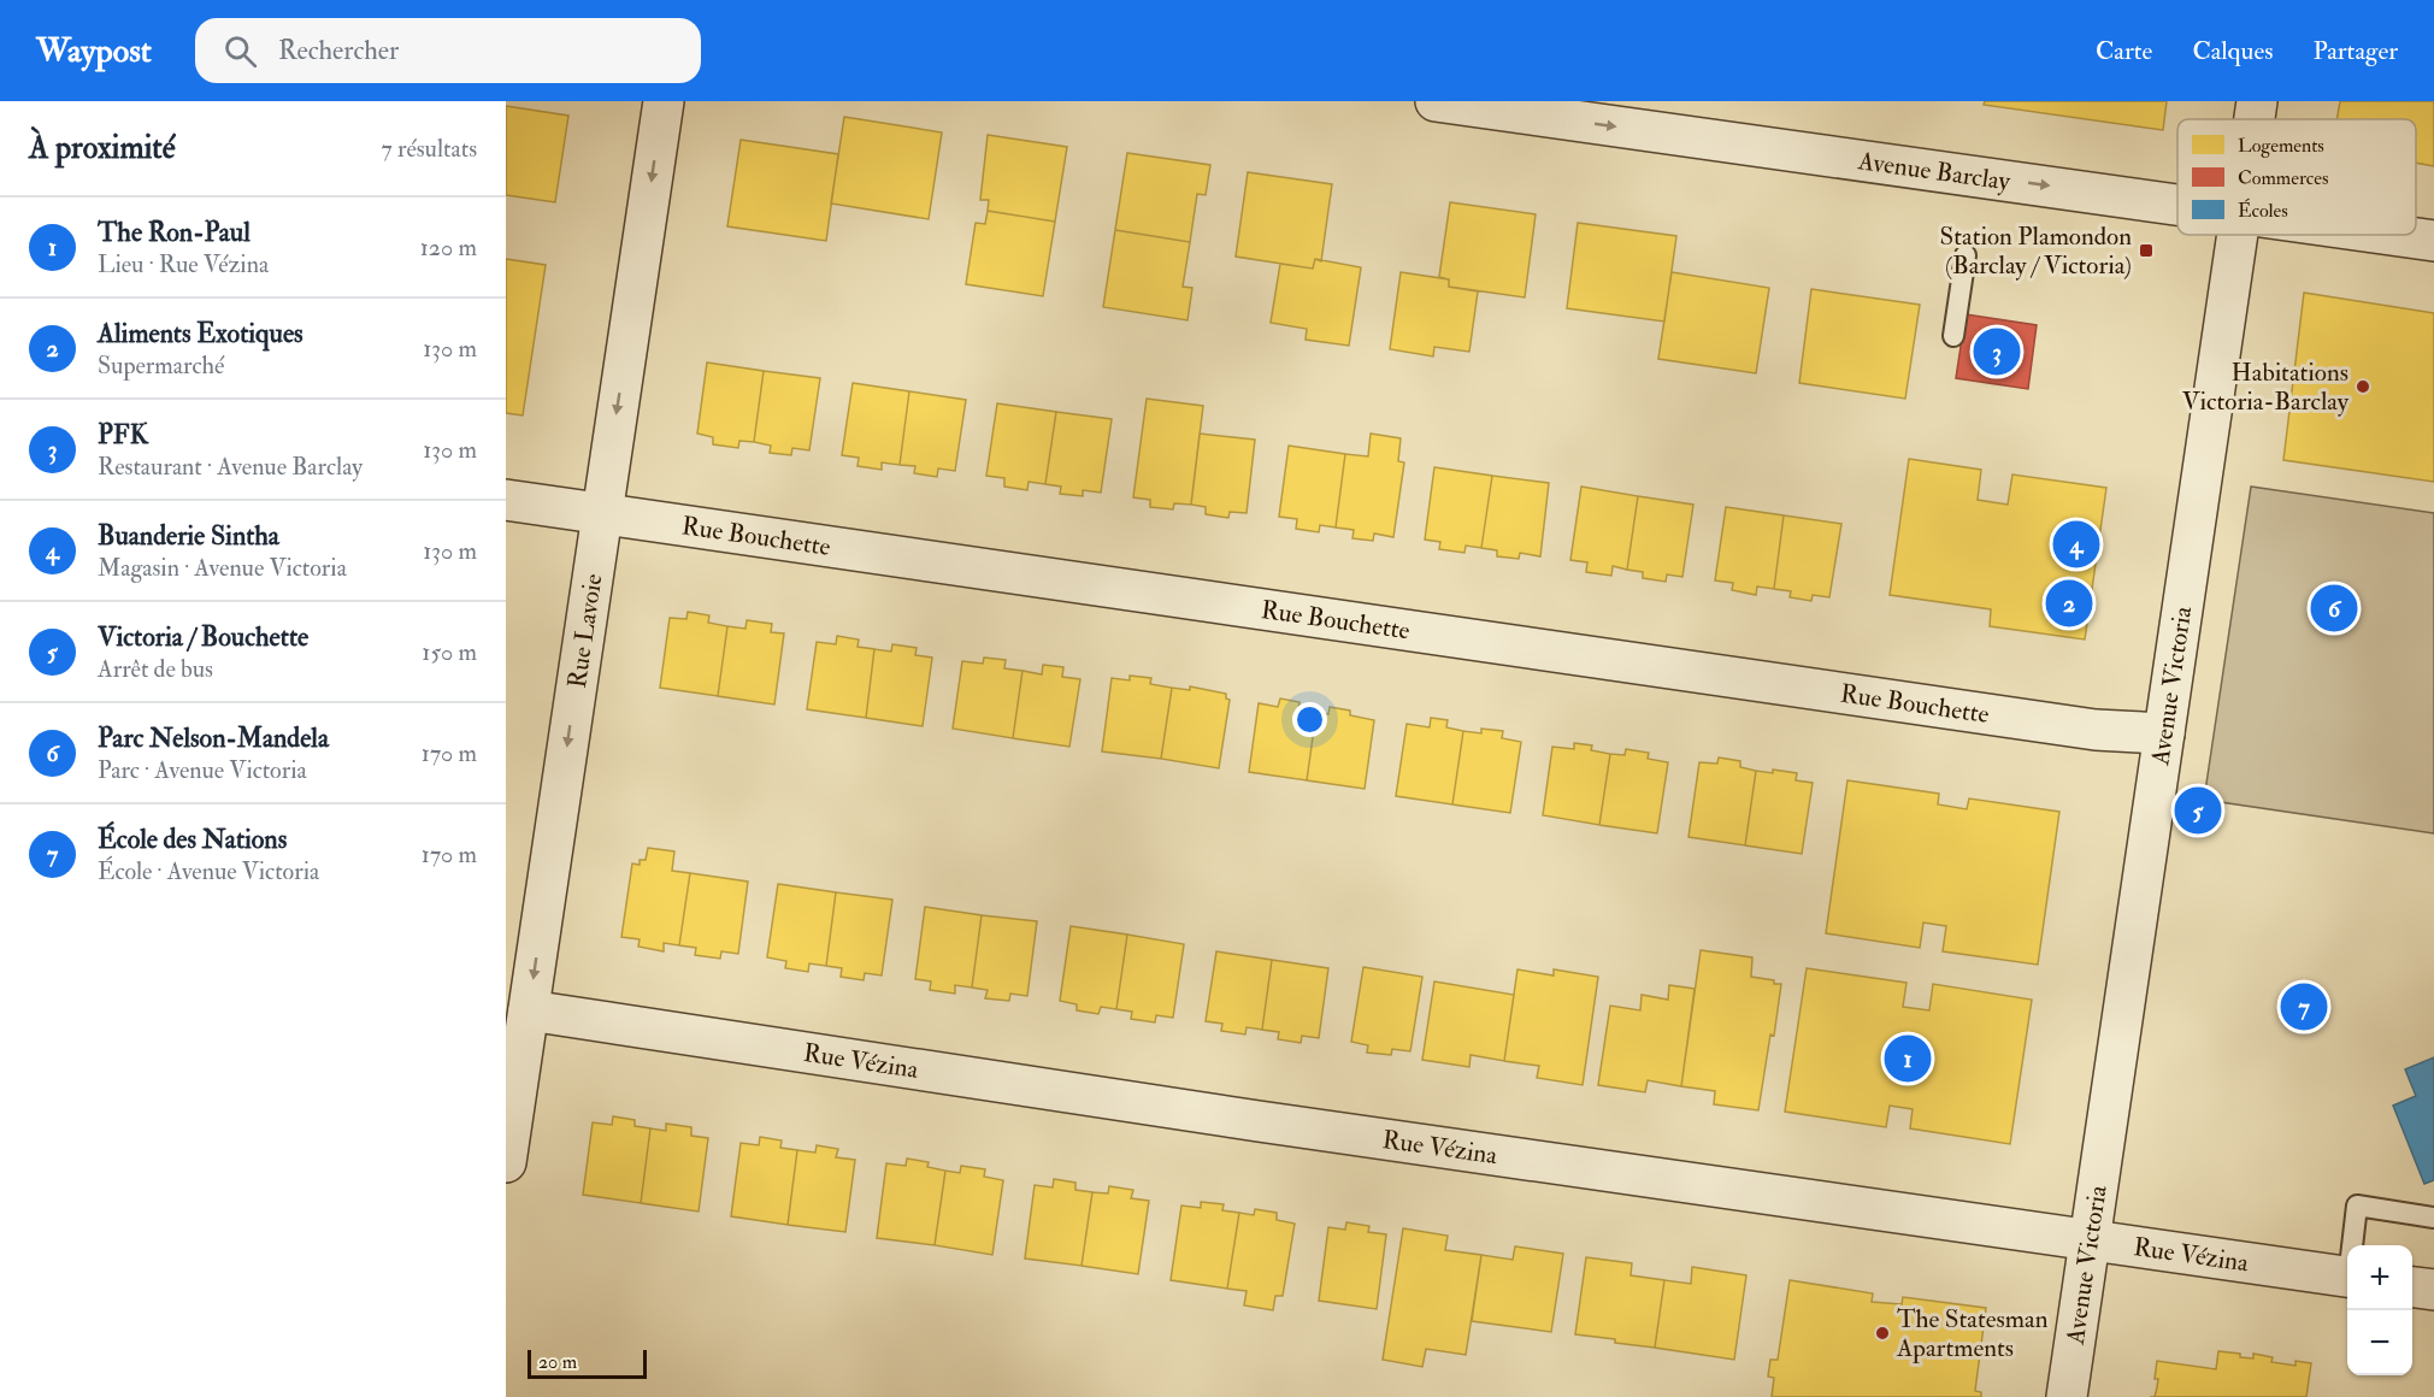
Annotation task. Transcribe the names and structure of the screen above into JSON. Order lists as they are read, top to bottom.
{
  "streets": {
    "street": [
      "Avenue Barclay",
      "Rue Bouchette",
      "Rue Lavoie",
      "Avenue Victoria",
      "Rue Vézina"
    ]
  },
  "crossings": [
    ["Rue Bouchette", "Rue Lavoie"],
    ["Rue Bouchette", "Avenue Victoria"],
    ["Rue Lavoie", "Rue Vézina"],
    ["Avenue Victoria", "Rue Vézina"]
  ],
  "one_way": ["Avenue Barclay", "Rue Lavoie"],
  "places": {
    "transit": ["Station Plamondon (Barclay / Victoria)"],
    "other": ["Habitations Victoria-Barclay", "The Statesman Apartments"]
  },
  "legend": ["Logements", "Commerces", "Écoles"],
  "scale_bar": "20 m",
  "page": {
    "header": "Waypost",
    "search": "Rechercher",
    "nav": ["Carte", "Calques", "Partager"],
    "heading": ["À proximité", "7 résultats"],
    "list": [
      {
        "mark": "1",
        "name": "The Ron-Paul",
        "note": "Lieu · Rue Vézina",
        "value": "120 m"
      },
      {
        "mark": "2",
        "name": "Aliments Exotiques",
        "note": "Supermarché",
        "value": "130 m"
      },
      {
        "mark": "3",
        "name": "PFK",
        "note": "Restaurant · Avenue Barclay",
        "value": "130 m"
      },
      {
        "mark": "4",
        "name": "Buanderie Sintha",
        "note": "Magasin · Avenue Victoria",
        "value": "130 m"
      },
      {
        "mark": "5",
        "name": "Victoria / Bouchette",
        "note": "Arrêt de bus",
        "value": "150 m"
      },
      {
        "mark": "6",
        "name": "Parc Nelson-Mandela",
        "note": "Parc · Avenue Victoria",
        "value": "170 m"
      },
      {
        "mark": "7",
        "name": "École des Nations",
        "note": "École · Avenue Victoria",
        "value": "170 m"
      }
    ],
    "pins": [
      "3",
      "4",
      "2",
      "6",
      "5",
      "7",
      "1"
    ],
    "map_buttons": ["+", "−"],
    "scale": "20 m"
  }
}
